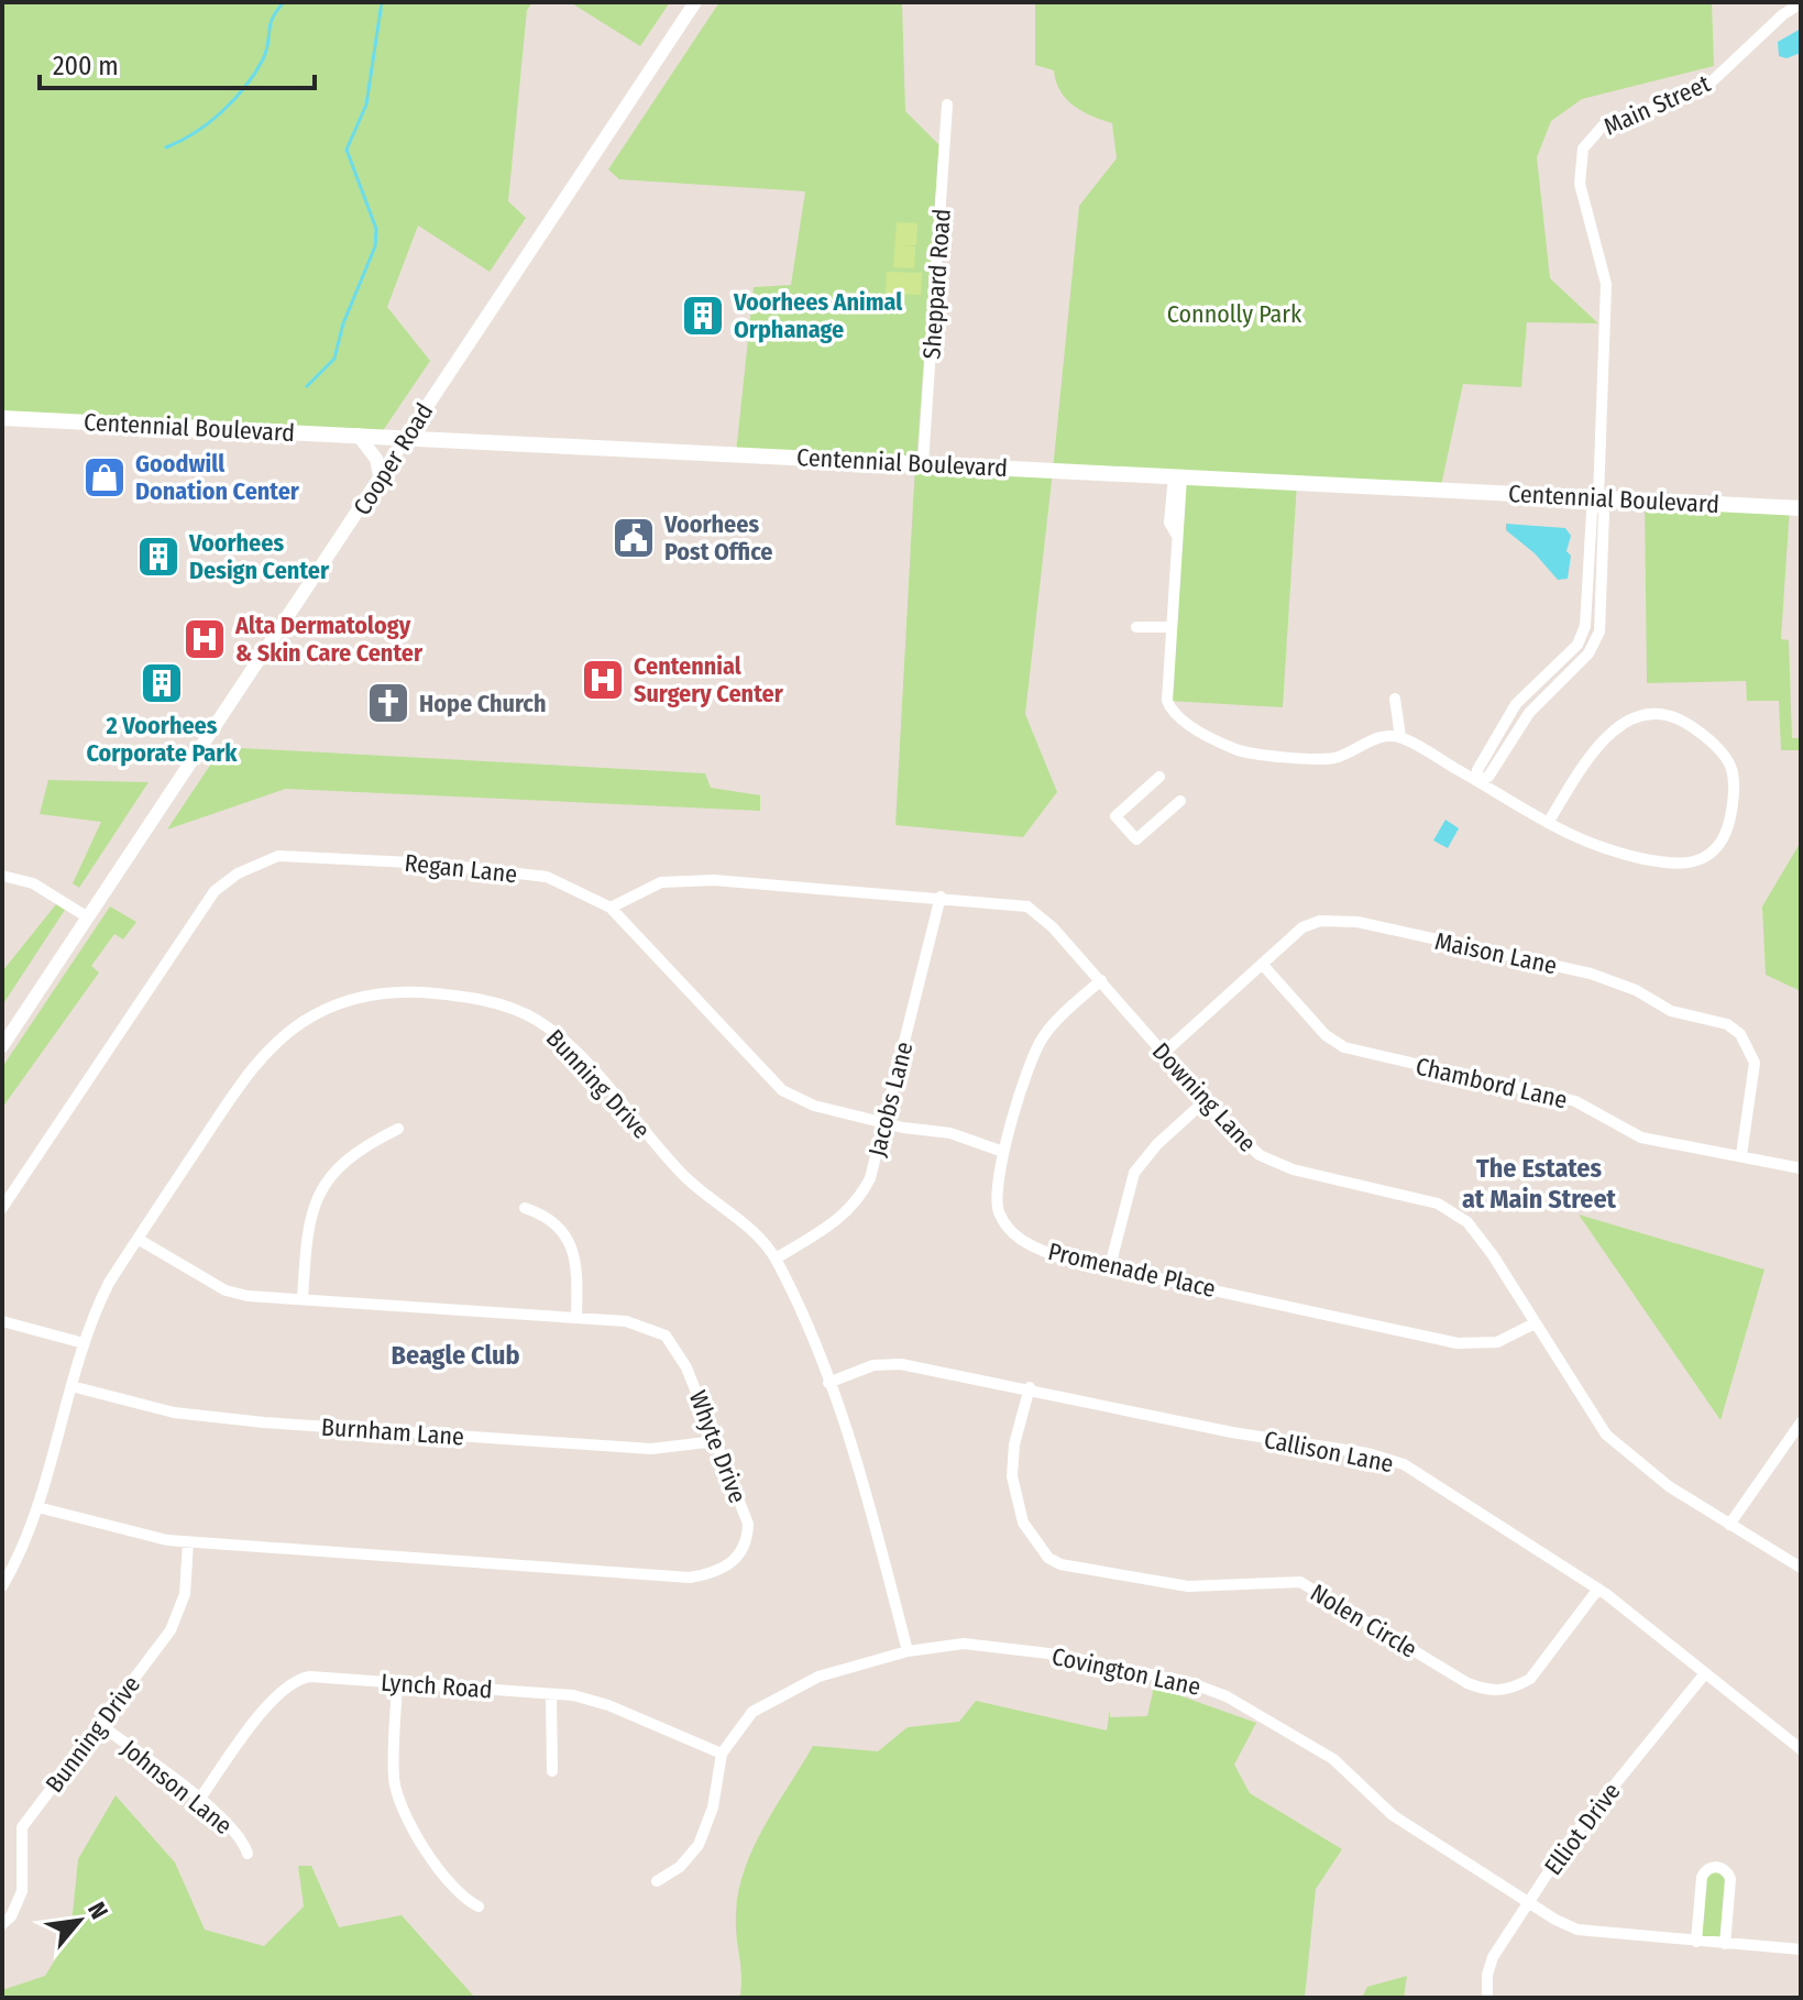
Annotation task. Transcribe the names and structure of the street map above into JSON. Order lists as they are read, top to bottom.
{
  "streets": {
    "main road": ["Centennial Boulevard"],
    "street": [
      "Main Street",
      "Sheppard Road",
      "Cooper Road",
      "Regan Lane",
      "Maison Lane",
      "Chambord Lane",
      "Bunning Drive",
      "Downing Lane",
      "Jacobs Lane",
      "Promenade Place",
      "Burnham Lane",
      "Whyte Drive",
      "Callison Lane",
      "Nolen Circle",
      "Covington Lane",
      "Lynch Road",
      "Johnson Lane",
      "Elliot Drive"
    ]
  },
  "crossings": [
    ["Main Street", "Centennial Boulevard"],
    ["Sheppard Road", "Centennial Boulevard"],
    ["Centennial Boulevard", "Cooper Road"],
    ["Regan Lane", "Downing Lane"],
    ["Regan Lane", "Jacobs Lane"],
    ["Regan Lane", "Promenade Place"],
    ["Maison Lane", "Chambord Lane"],
    ["Maison Lane", "Downing Lane"],
    ["Bunning Drive", "Jacobs Lane"],
    ["Bunning Drive", "Burnham Lane"],
    ["Bunning Drive", "Whyte Drive"],
    ["Bunning Drive", "Callison Lane"],
    ["Bunning Drive", "Covington Lane"],
    ["Bunning Drive", "Johnson Lane"],
    ["Downing Lane", "Jacobs Lane"],
    ["Downing Lane", "Promenade Place"],
    ["Burnham Lane", "Whyte Drive"],
    ["Callison Lane", "Nolen Circle"],
    ["Callison Lane", "Elliot Drive"],
    ["Covington Lane", "Lynch Road"],
    ["Covington Lane", "Elliot Drive"],
    ["Lynch Road", "Johnson Lane"]
  ],
  "districts": ["The Estates at Main Street", "Beagle Club"],
  "parks": ["Connolly Park"],
  "places": {
    "building": ["Voorhees Animal Orphanage", "Voorhees Design Center", "2 Voorhees Corporate Park"],
    "shop": ["Goodwill Donation Center"],
    "public building": ["Voorhees Post Office"],
    "hospital": ["Alta Dermatology & Skin Care Center", "Centennial Surgery Center"],
    "church": ["Hope Church"]
  },
  "scale_bar": "200 m",
  "north": "top right"
}
